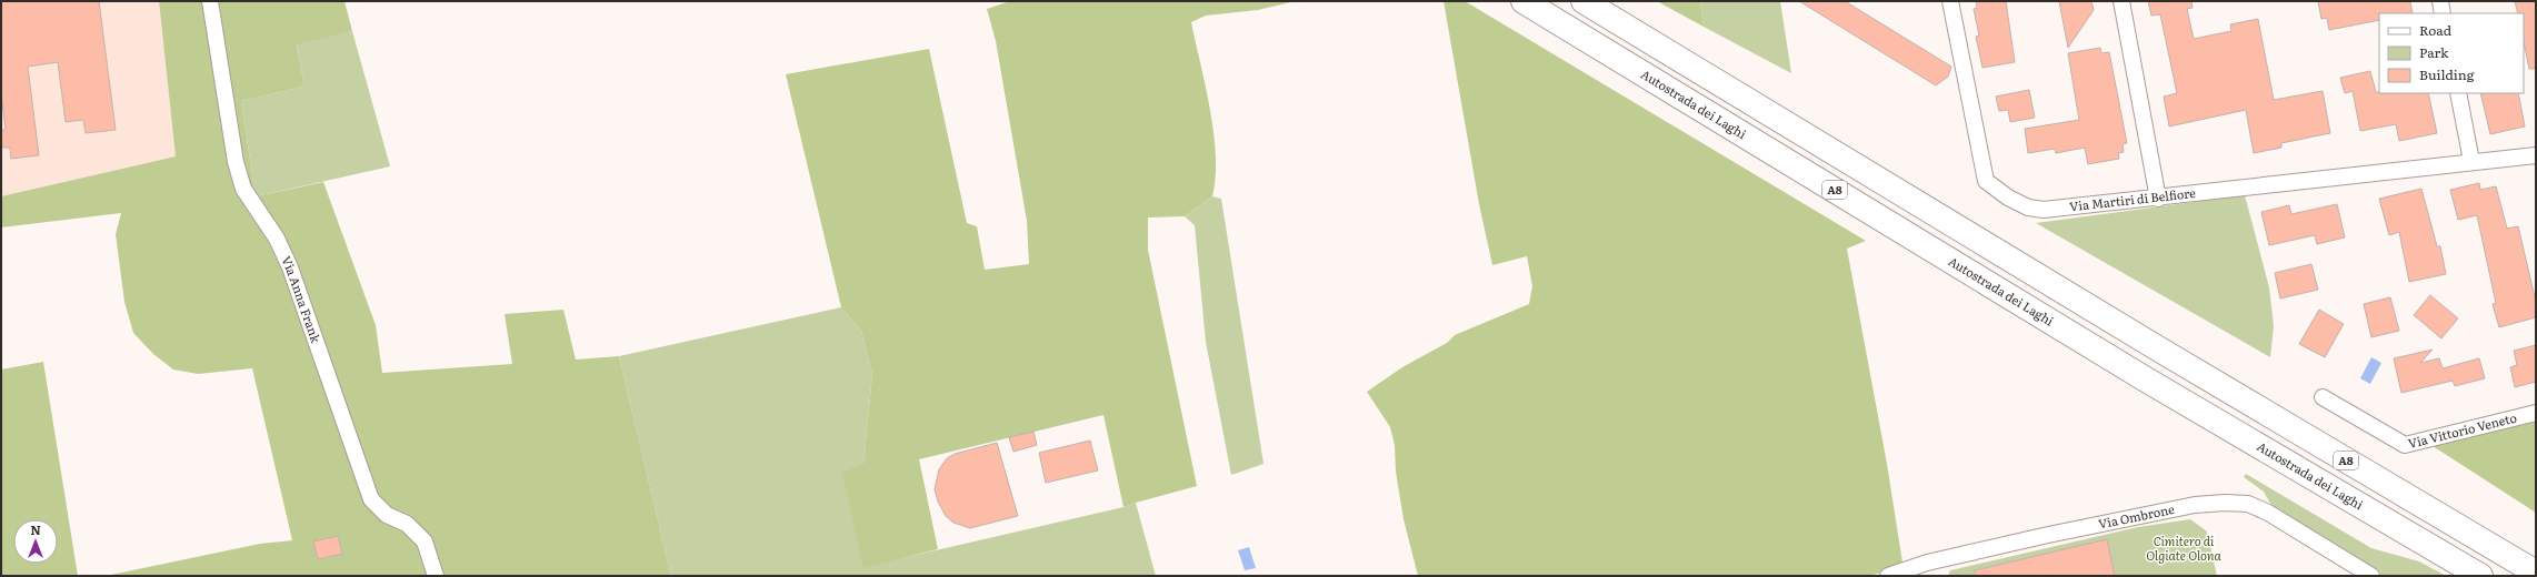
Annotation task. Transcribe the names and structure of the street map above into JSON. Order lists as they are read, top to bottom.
{
  "streets": {
    "highway": ["Autostrada dei Laghi", "A8"],
    "street": [
      "Via Martiri di Belfiore",
      "Via Anna Frank",
      "Via Vittorio Veneto",
      "Via Ombrone"
    ]
  },
  "parks": ["Cimitero di Olgiate Olona"],
  "legend": ["Road", "Park", "Building"],
  "north": "top"
}
